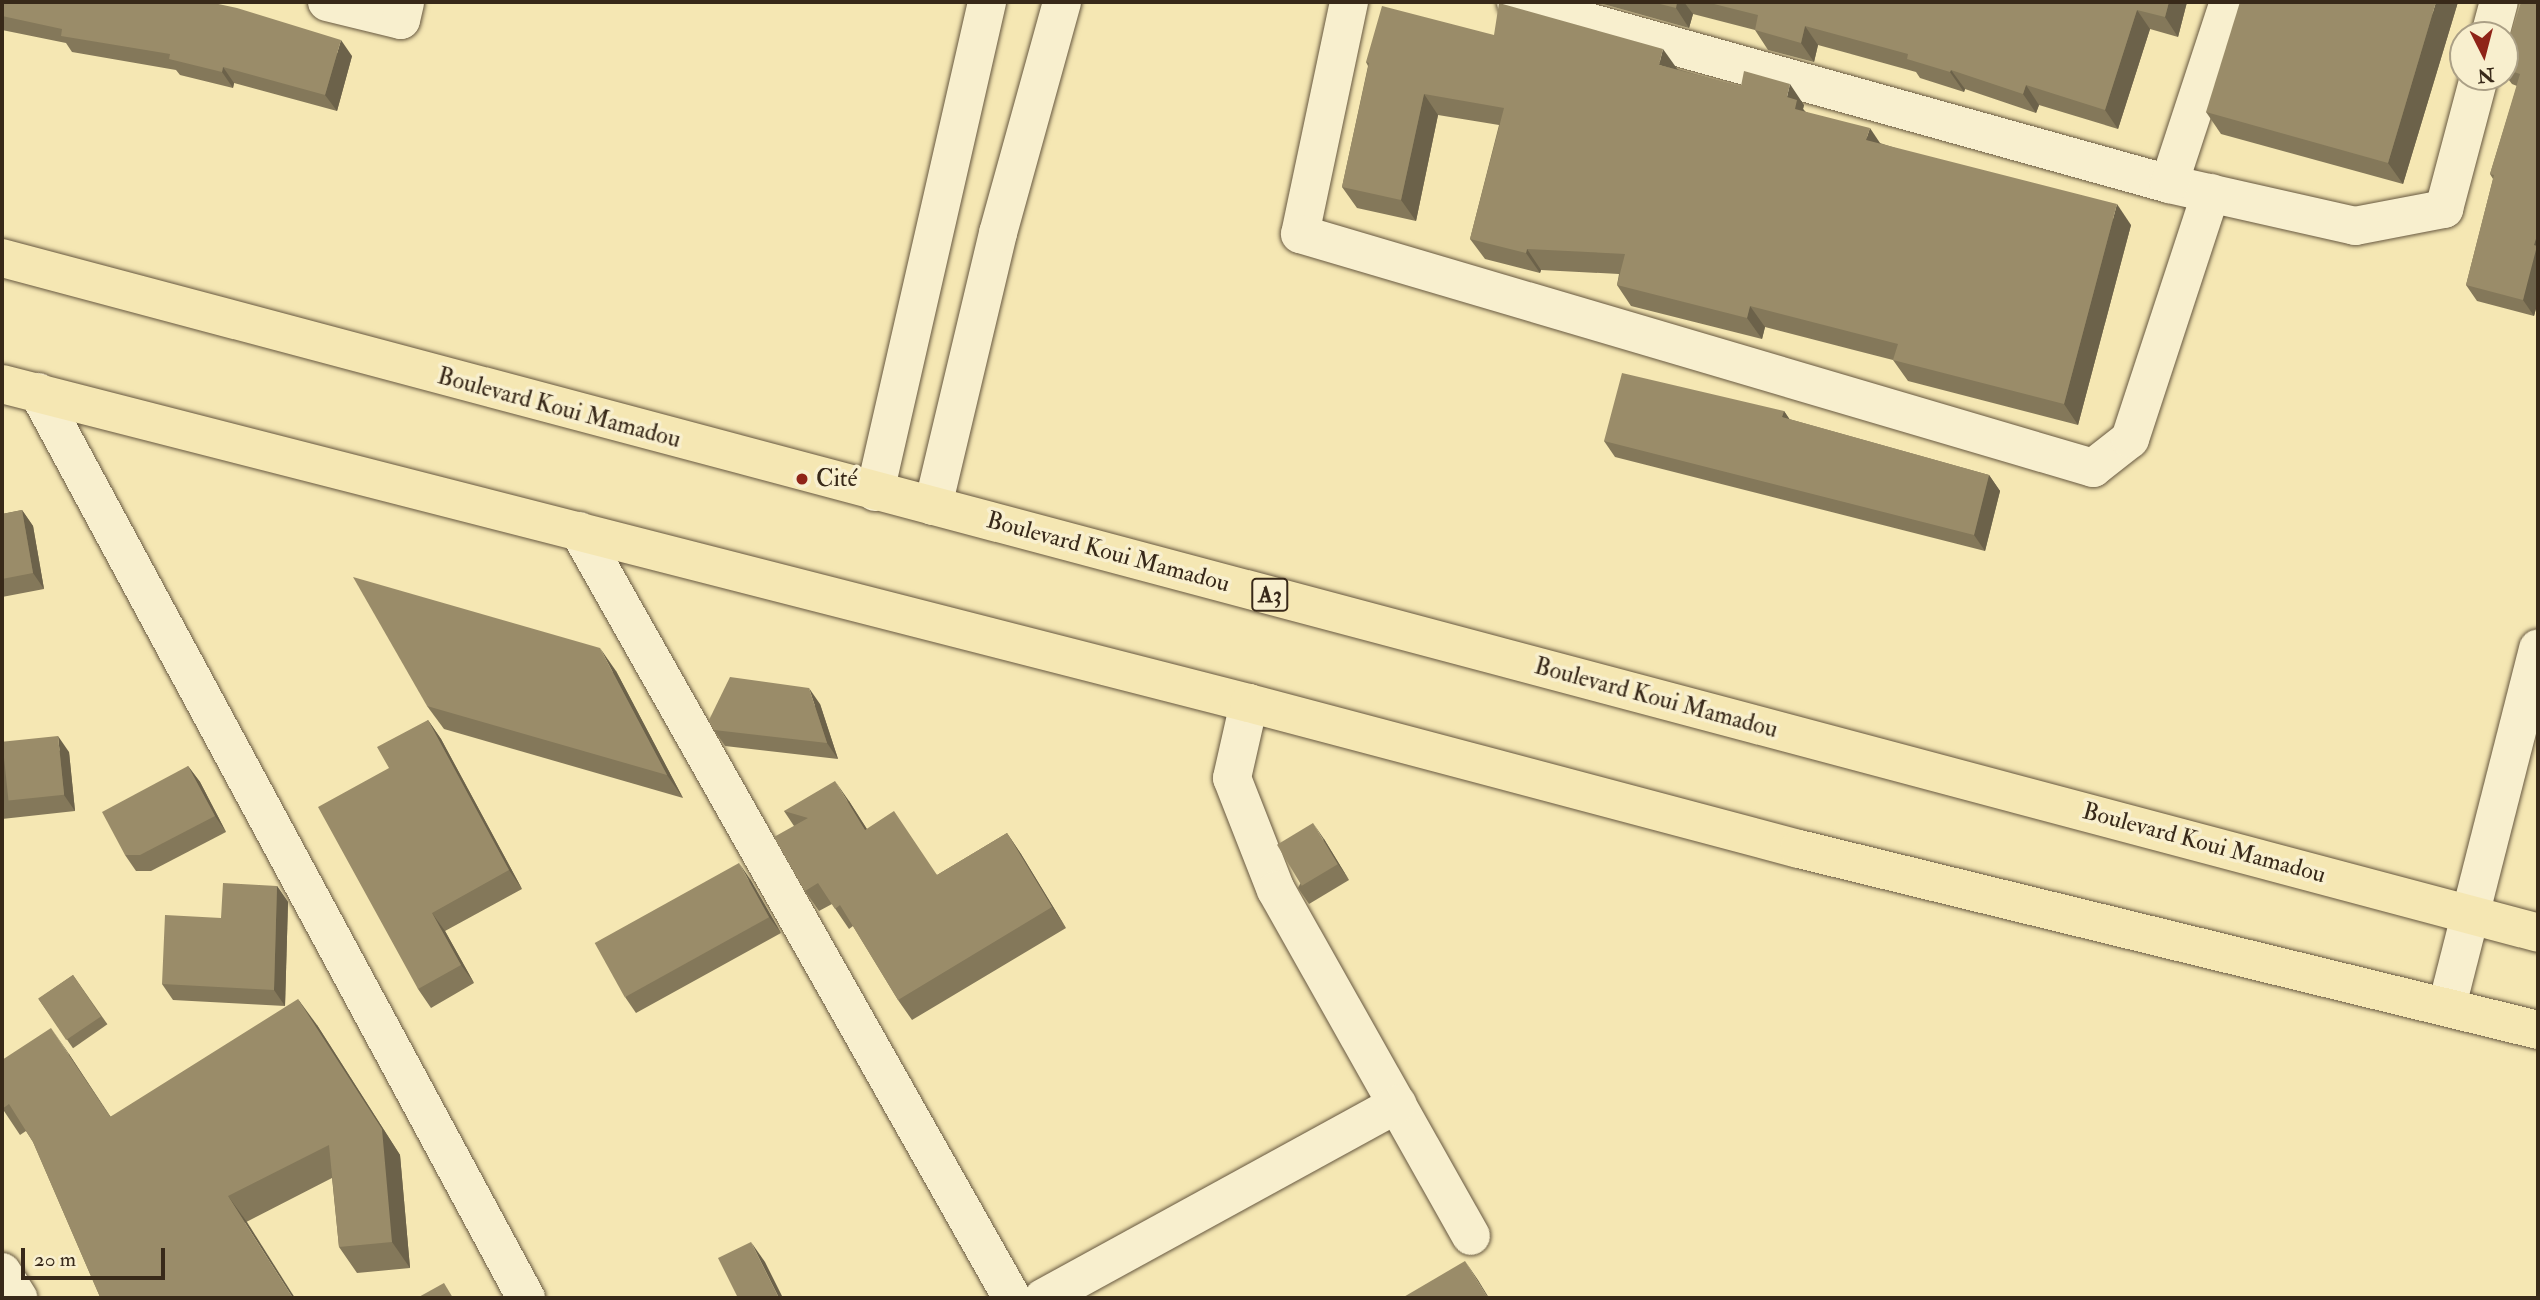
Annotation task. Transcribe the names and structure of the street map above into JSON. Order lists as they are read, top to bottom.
{
  "streets": {
    "main road": ["Boulevard Koui Mamadou", "A3"]
  },
  "places": ["Cité"],
  "scale_bar": "20 m",
  "north": "bottom"
}
